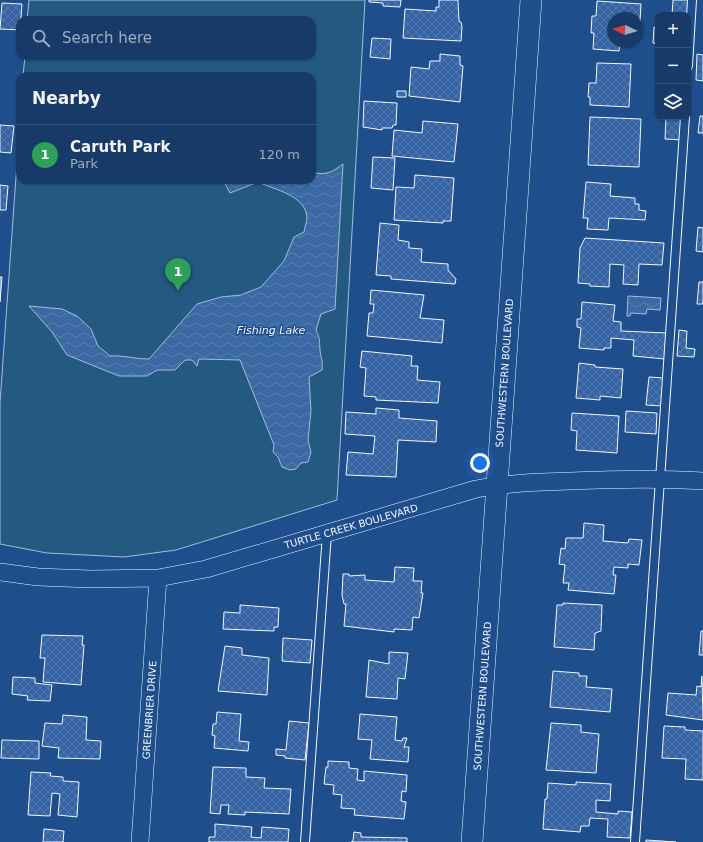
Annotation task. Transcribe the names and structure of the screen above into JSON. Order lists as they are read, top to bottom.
{
  "streets": {
    "street": ["SOUTHWESTERN BOULEVARD", "TURTLE CREEK BOULEVARD", "GREENBRIER DRIVE"]
  },
  "crossings": [
    ["SOUTHWESTERN BOULEVARD", "TURTLE CREEK BOULEVARD"],
    ["TURTLE CREEK BOULEVARD", "GREENBRIER DRIVE"]
  ],
  "water": ["Fishing Lake"],
  "north": "left",
  "page": {
    "map_buttons": ["+", "−"],
    "search": "Search here",
    "heading": "Nearby",
    "list": [
      {
        "mark": "1",
        "name": "Caruth Park",
        "note": "Park",
        "value": "120 m"
      }
    ],
    "pins": "1"
  }
}
